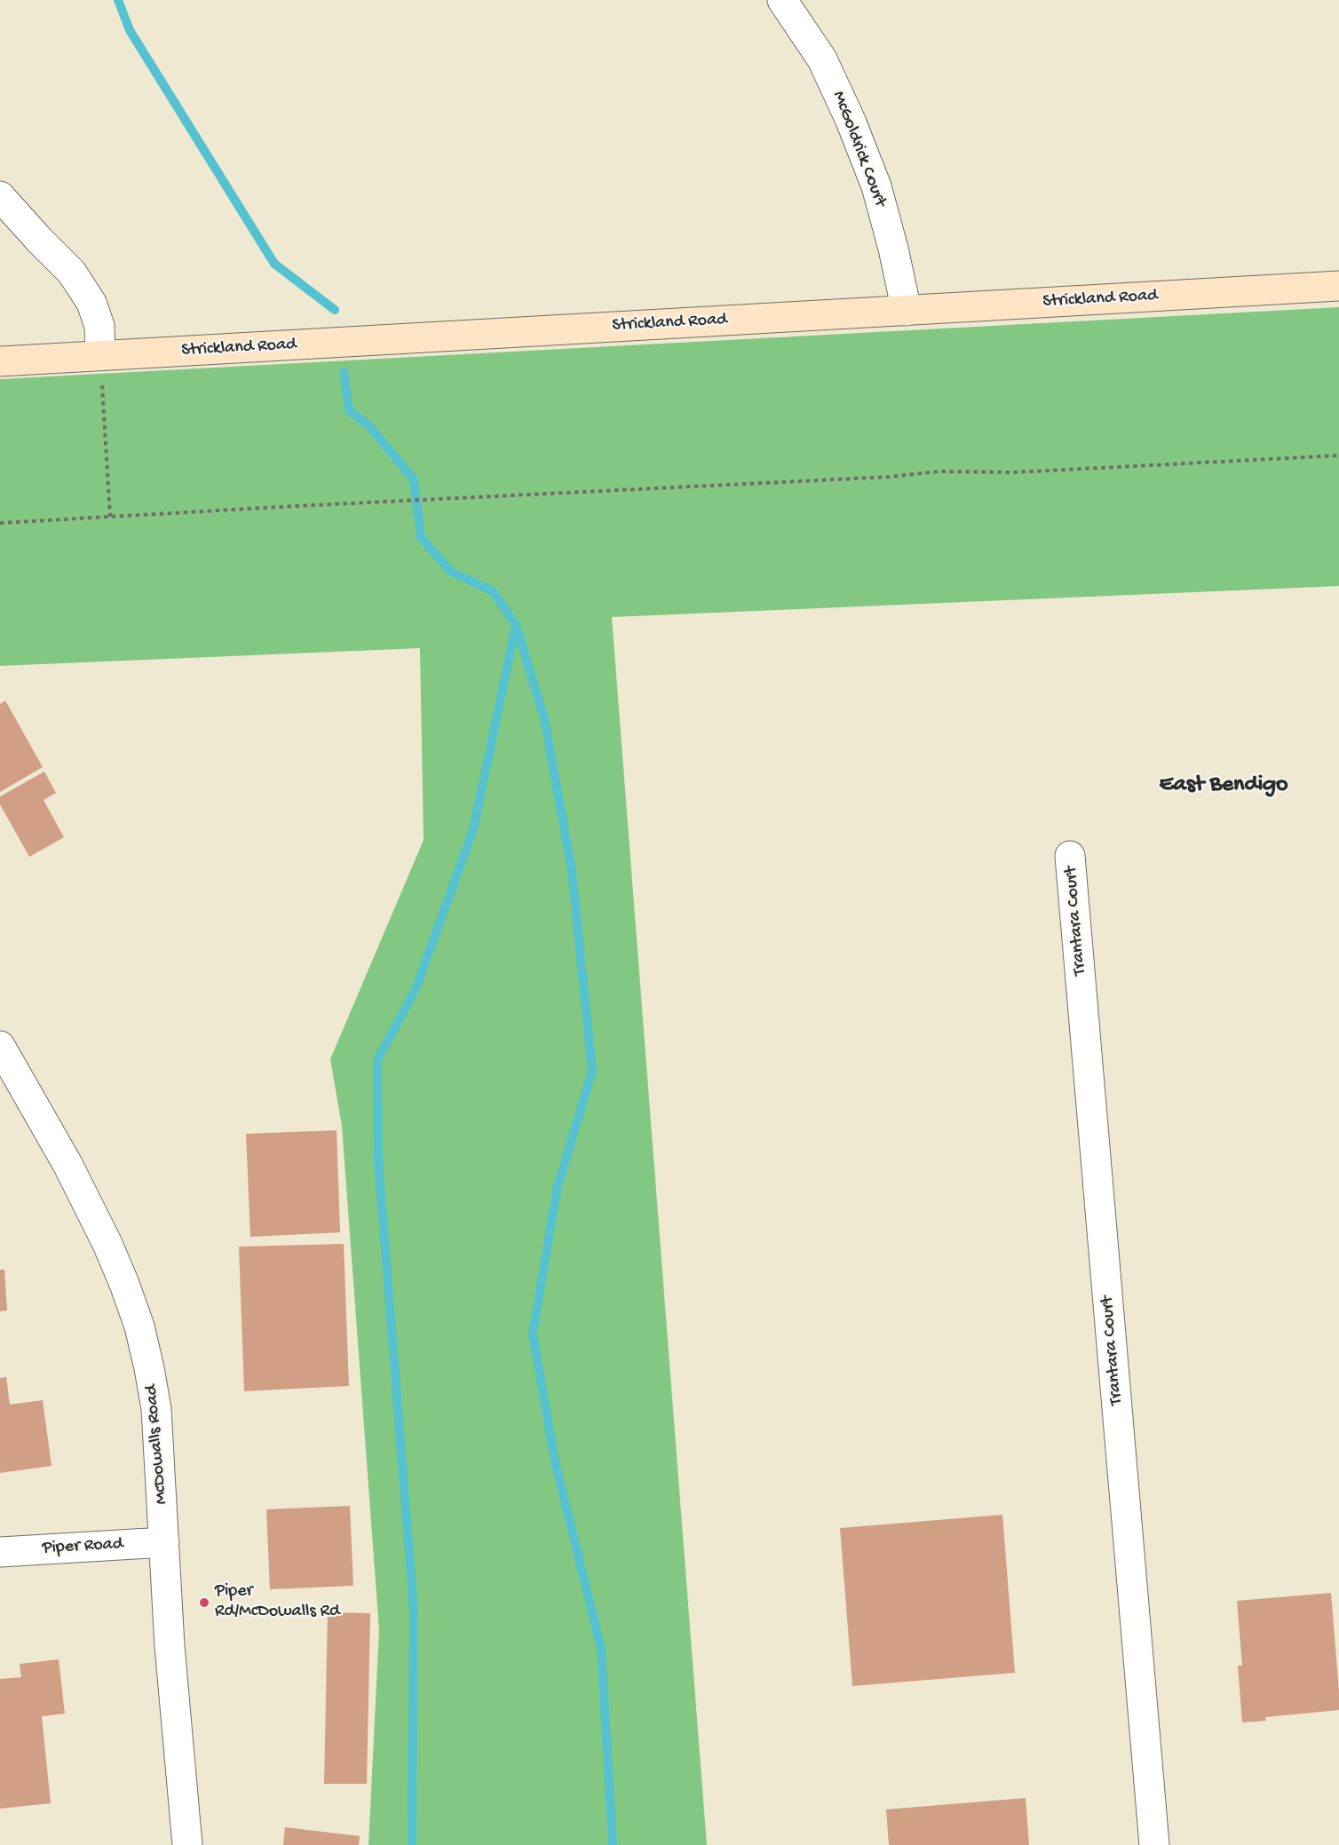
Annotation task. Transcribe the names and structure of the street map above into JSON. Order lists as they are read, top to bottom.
{
  "streets": {
    "main road": ["Strickland Road"],
    "street": [
      "McGoldrick Court",
      "Trantara Court",
      "McDowalls Road",
      "Piper Road"
    ]
  },
  "crossings": [
    ["McGoldrick Court", "Strickland Road"],
    ["McDowalls Road", "Piper Road"]
  ],
  "districts": ["East Bendigo"],
  "places": ["Piper Rd/McDowalls Rd"]
}
